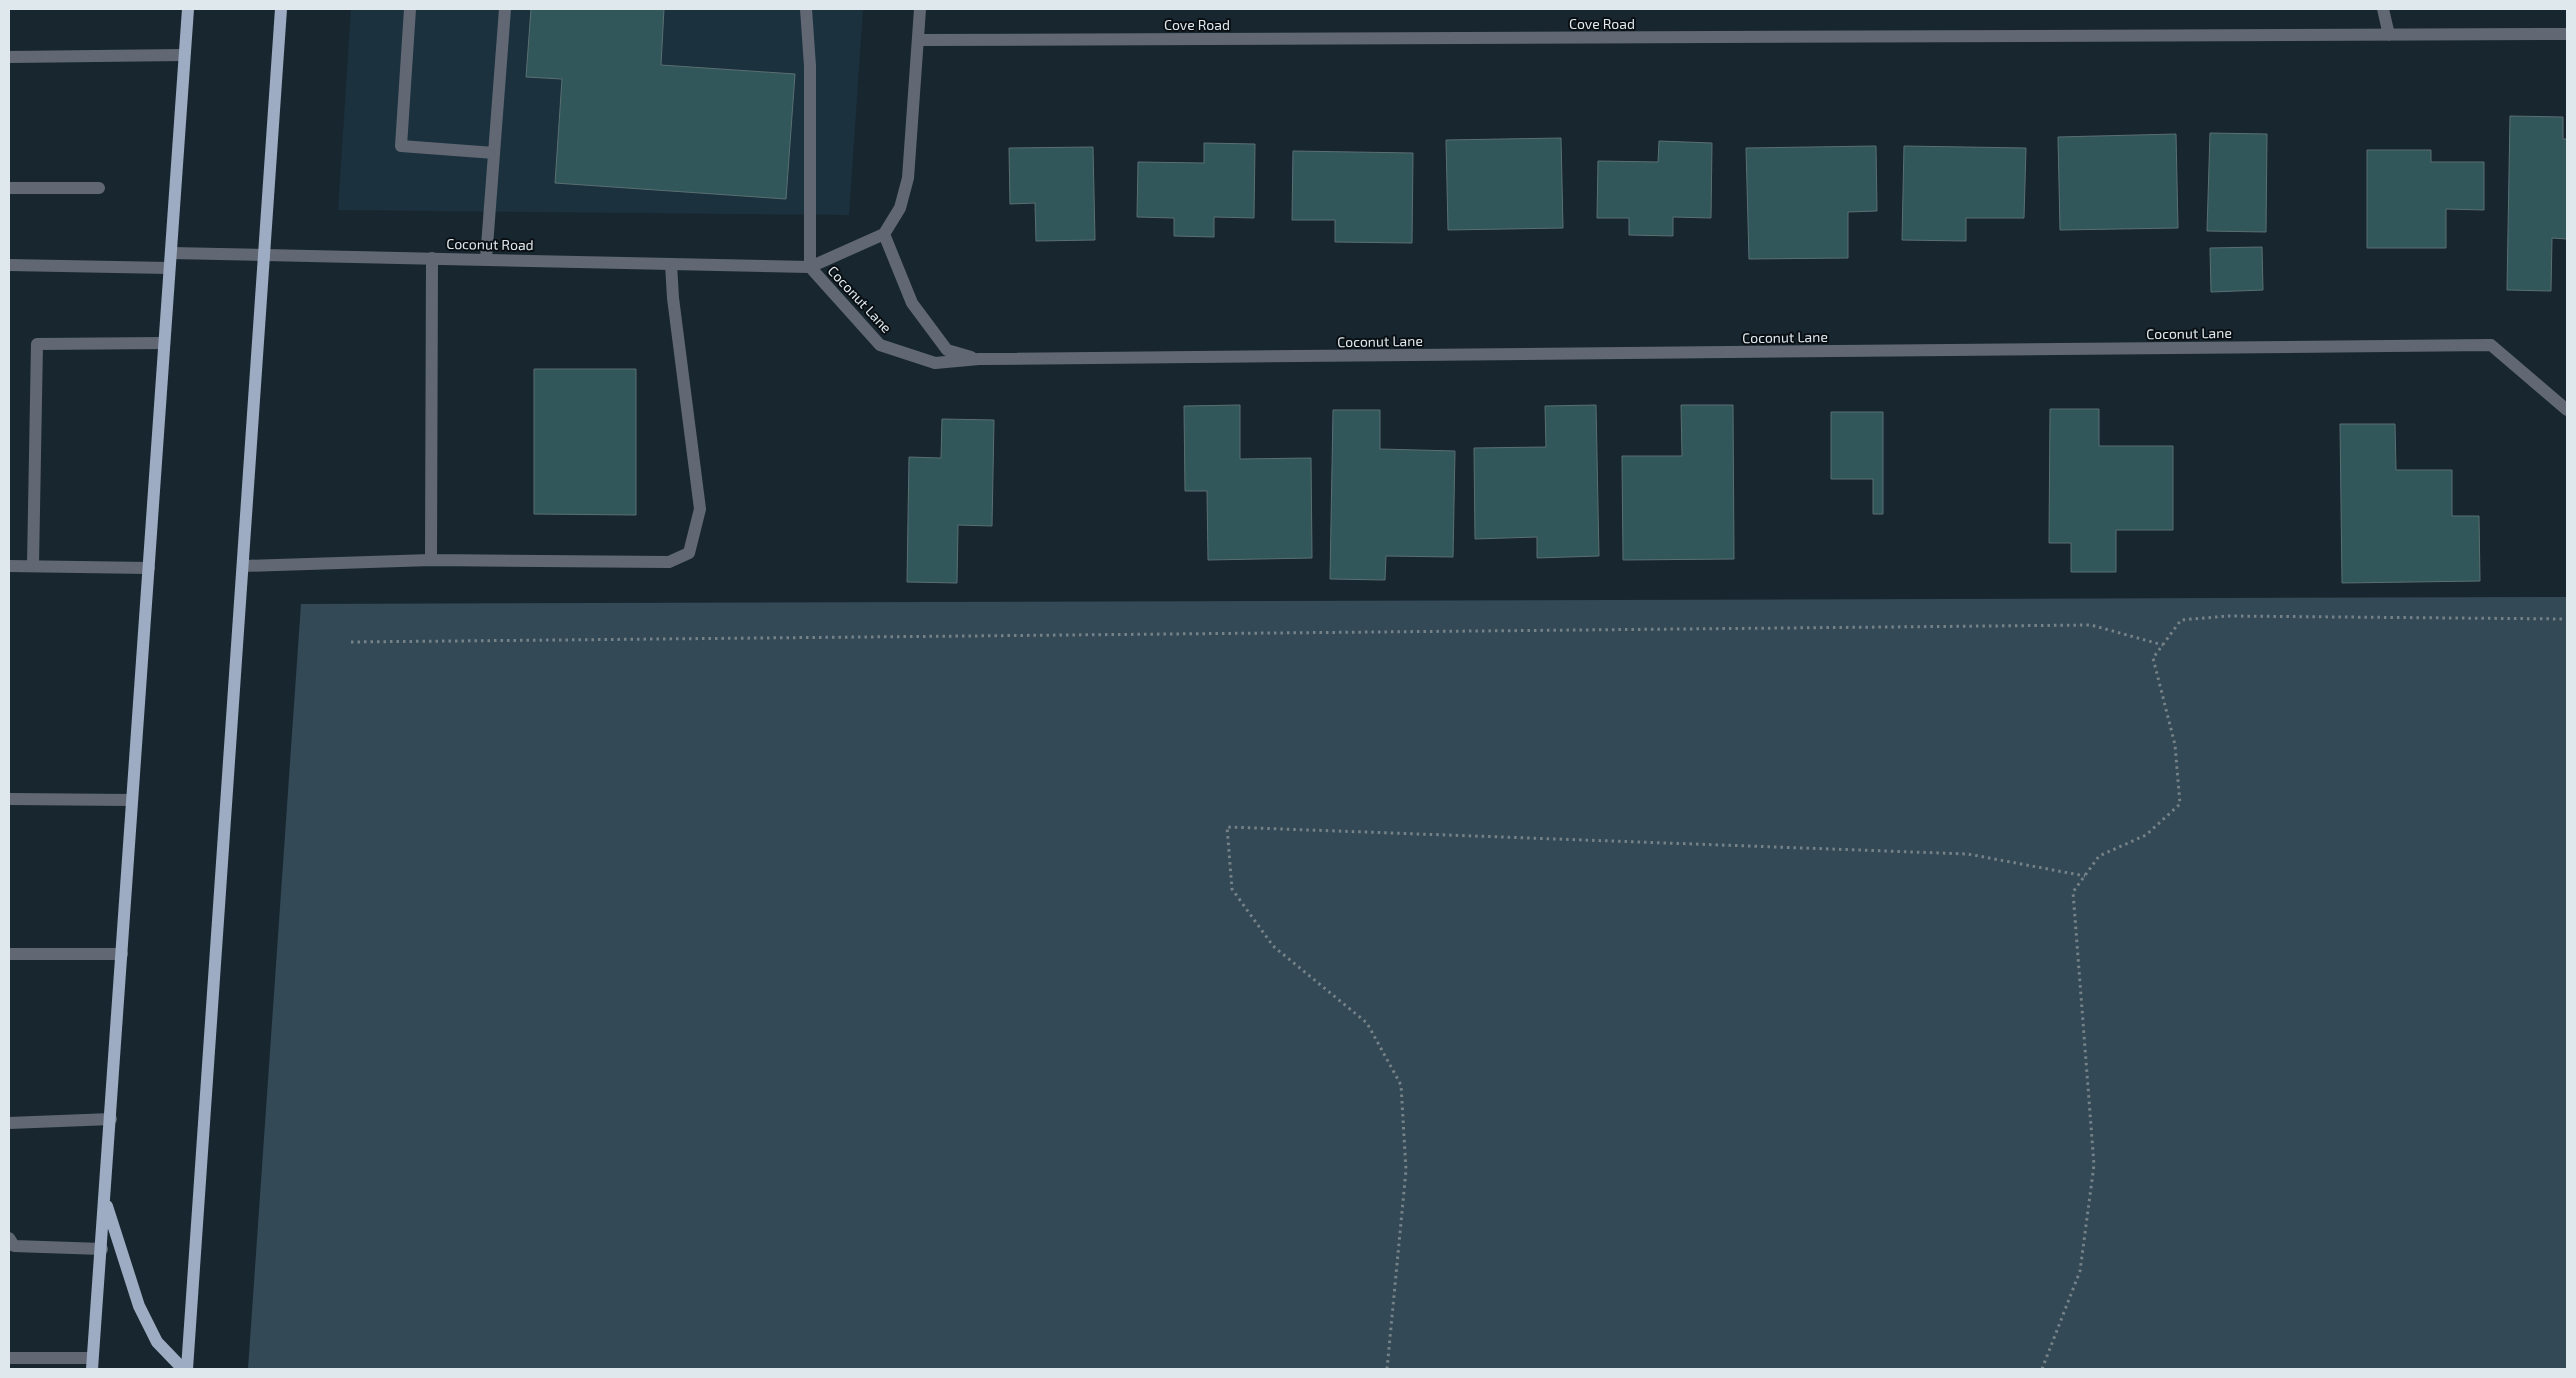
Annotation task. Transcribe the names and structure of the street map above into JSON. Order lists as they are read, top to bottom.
{
  "streets": {
    "street": ["Cove Road", "Coconut Road", "Coconut Lane"]
  },
  "crossings": [
    ["Coconut Road", "Coconut Lane"]
  ]
}
